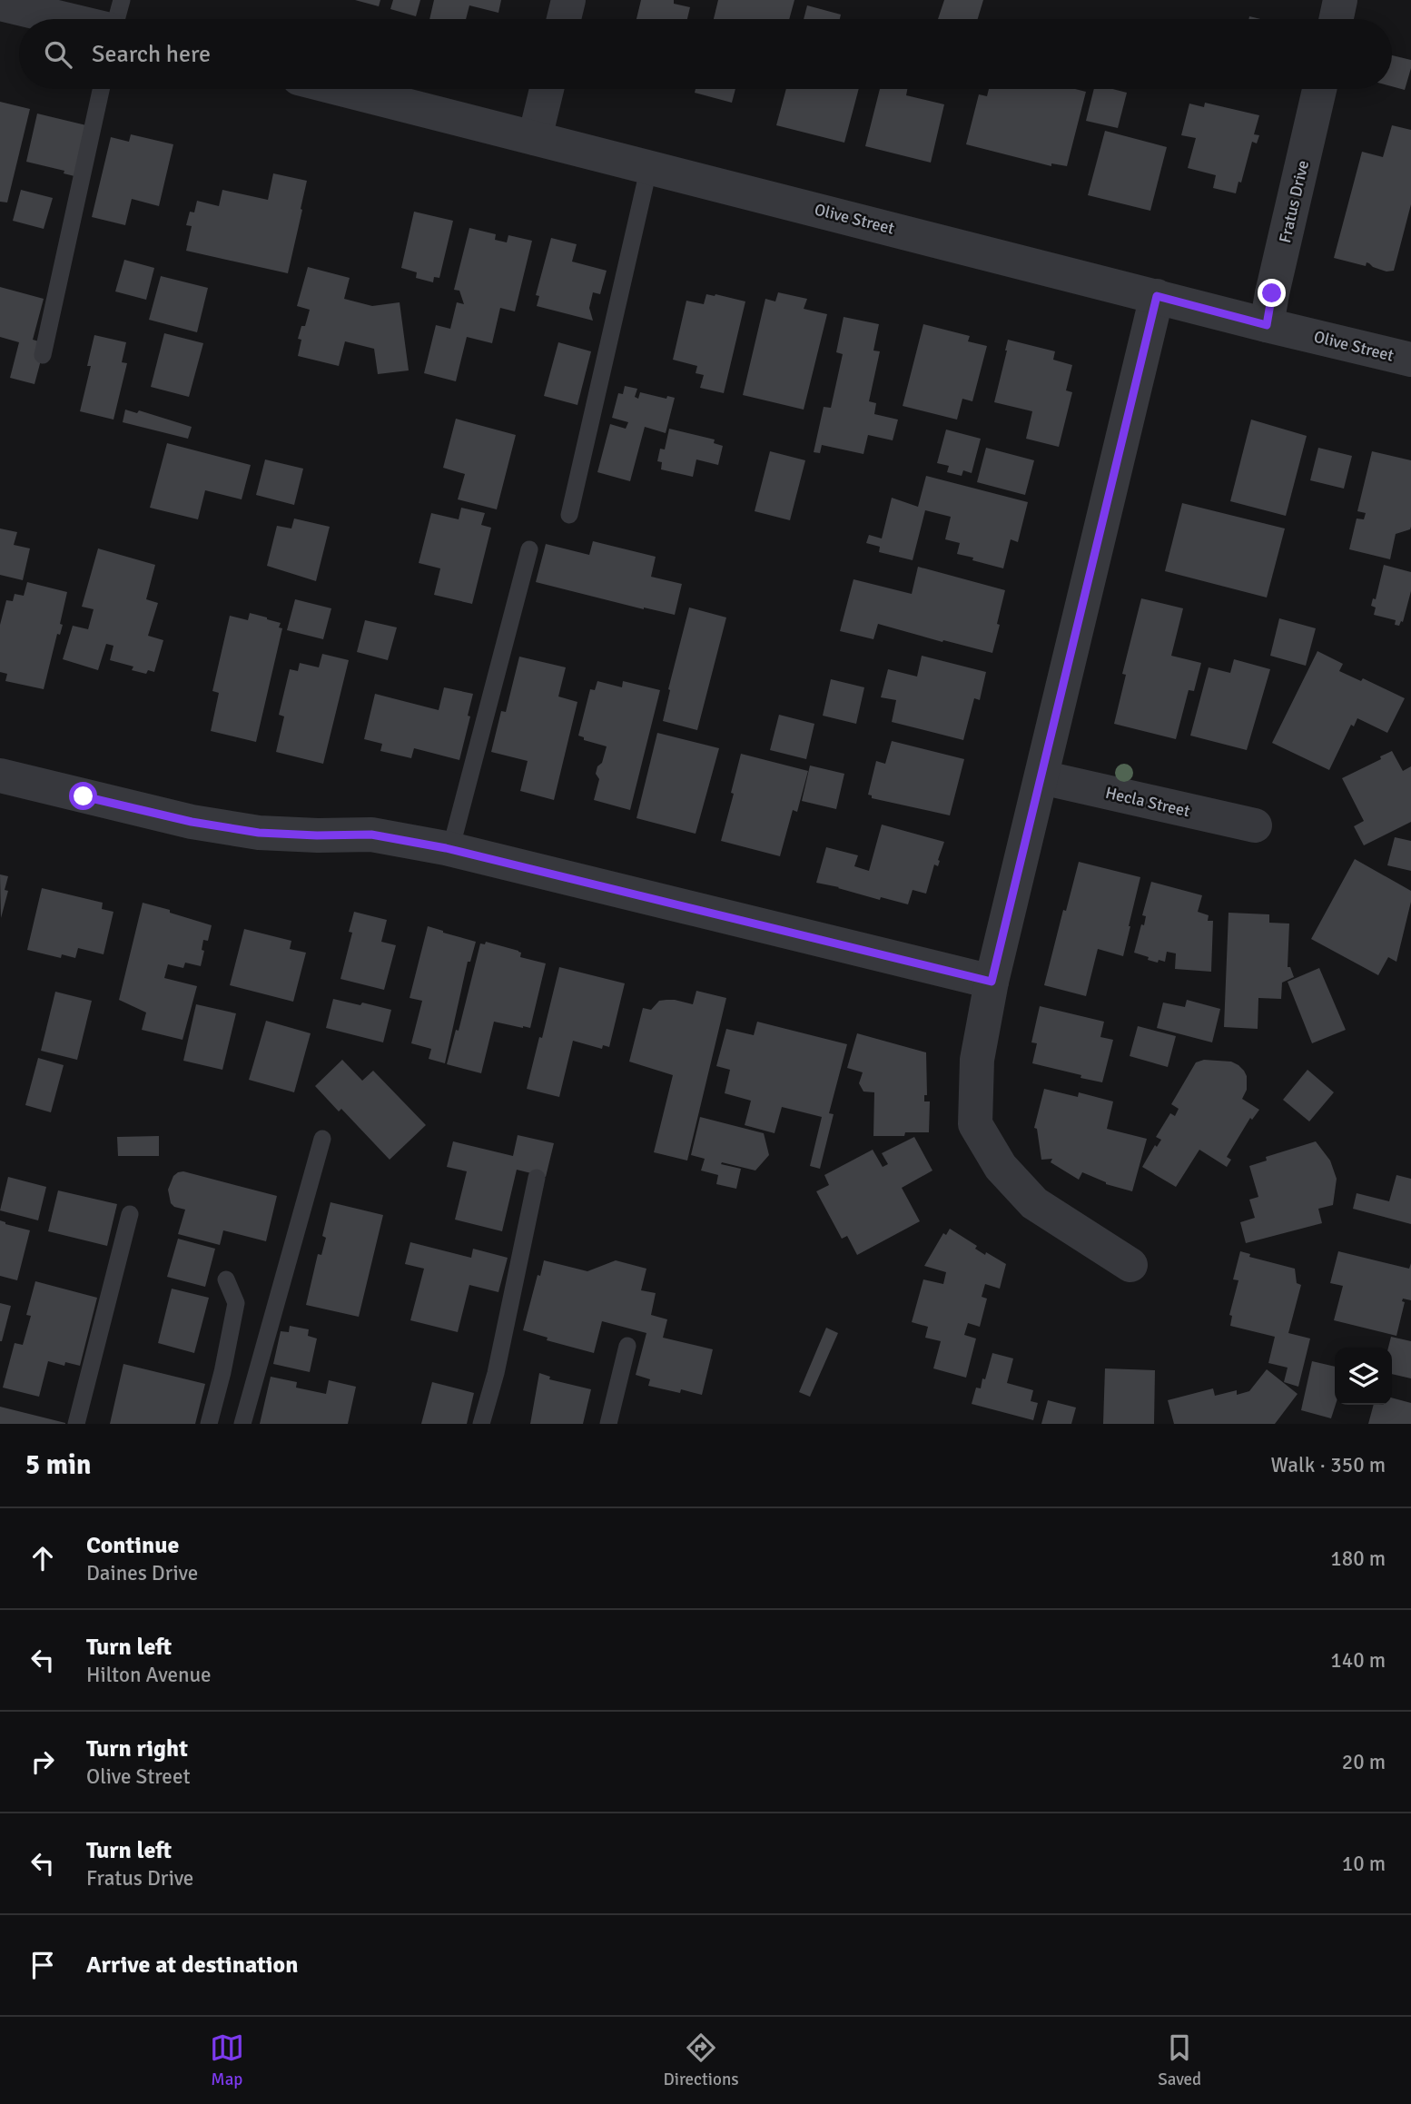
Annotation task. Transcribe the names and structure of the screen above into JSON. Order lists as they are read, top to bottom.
{
  "streets": {
    "street": ["Fratus Drive", "Olive Street", "Hecla Street"]
  },
  "crossings": [
    ["Fratus Drive", "Olive Street"]
  ],
  "page": {
    "search": "Search here",
    "heading": ["5 min", "Walk · 350 m"],
    "list": [
      ["Continue", "Daines Drive", "180 m"],
      ["Turn left", "Hilton Avenue", "140 m"],
      ["Turn right", "Olive Street", "20 m"],
      ["Turn left", "Fratus Drive", "10 m"],
      "Arrive at destination"
    ],
    "nav": ["Map", "Directions", "Saved"]
  }
}
